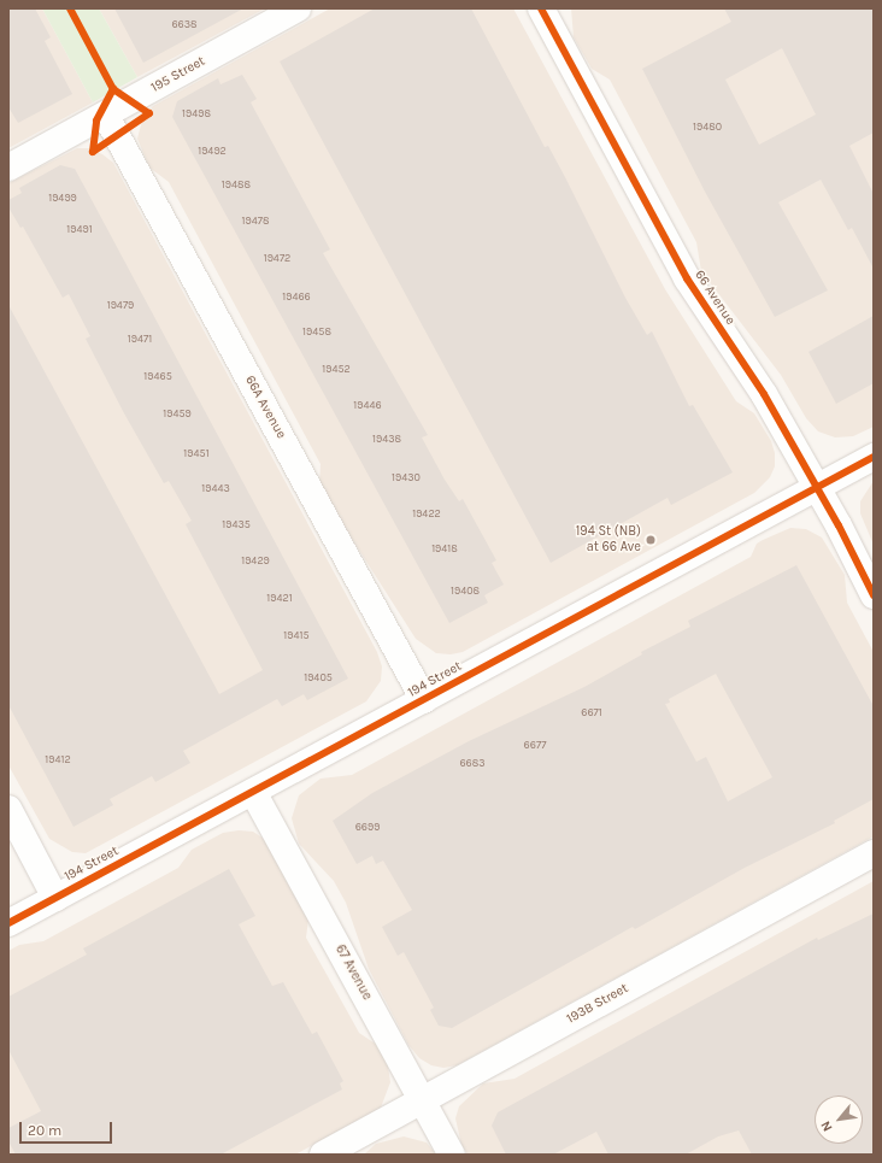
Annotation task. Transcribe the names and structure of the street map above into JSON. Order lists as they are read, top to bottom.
{
  "streets": {
    "street": [
      "195 Street",
      "66 Avenue",
      "66A Avenue",
      "194 Street",
      "67 Avenue",
      "193B Street"
    ]
  },
  "crossings": [
    ["195 Street", "66A Avenue"],
    ["66 Avenue", "194 Street"],
    ["66A Avenue", "194 Street"],
    ["194 Street", "67 Avenue"],
    ["67 Avenue", "193B Street"]
  ],
  "places": ["194 St (NB) at 66 Ave"],
  "house_numbers": [
    "6638",
    "19498",
    "19480",
    "19492",
    "19488",
    "19499",
    "19478",
    "19491",
    "19472",
    "19466",
    "19479",
    "19458",
    "19471",
    "19452",
    "19465",
    "19446",
    "19459",
    "19438",
    "19451",
    "19430",
    "19443",
    "19422",
    "19435",
    "19418",
    "19429",
    "19408",
    "19421",
    "19415",
    "19405",
    "6671",
    "6677",
    "19412",
    "6683",
    "6699"
  ],
  "scale_bar": "20 m",
  "north": "bottom left"
}
